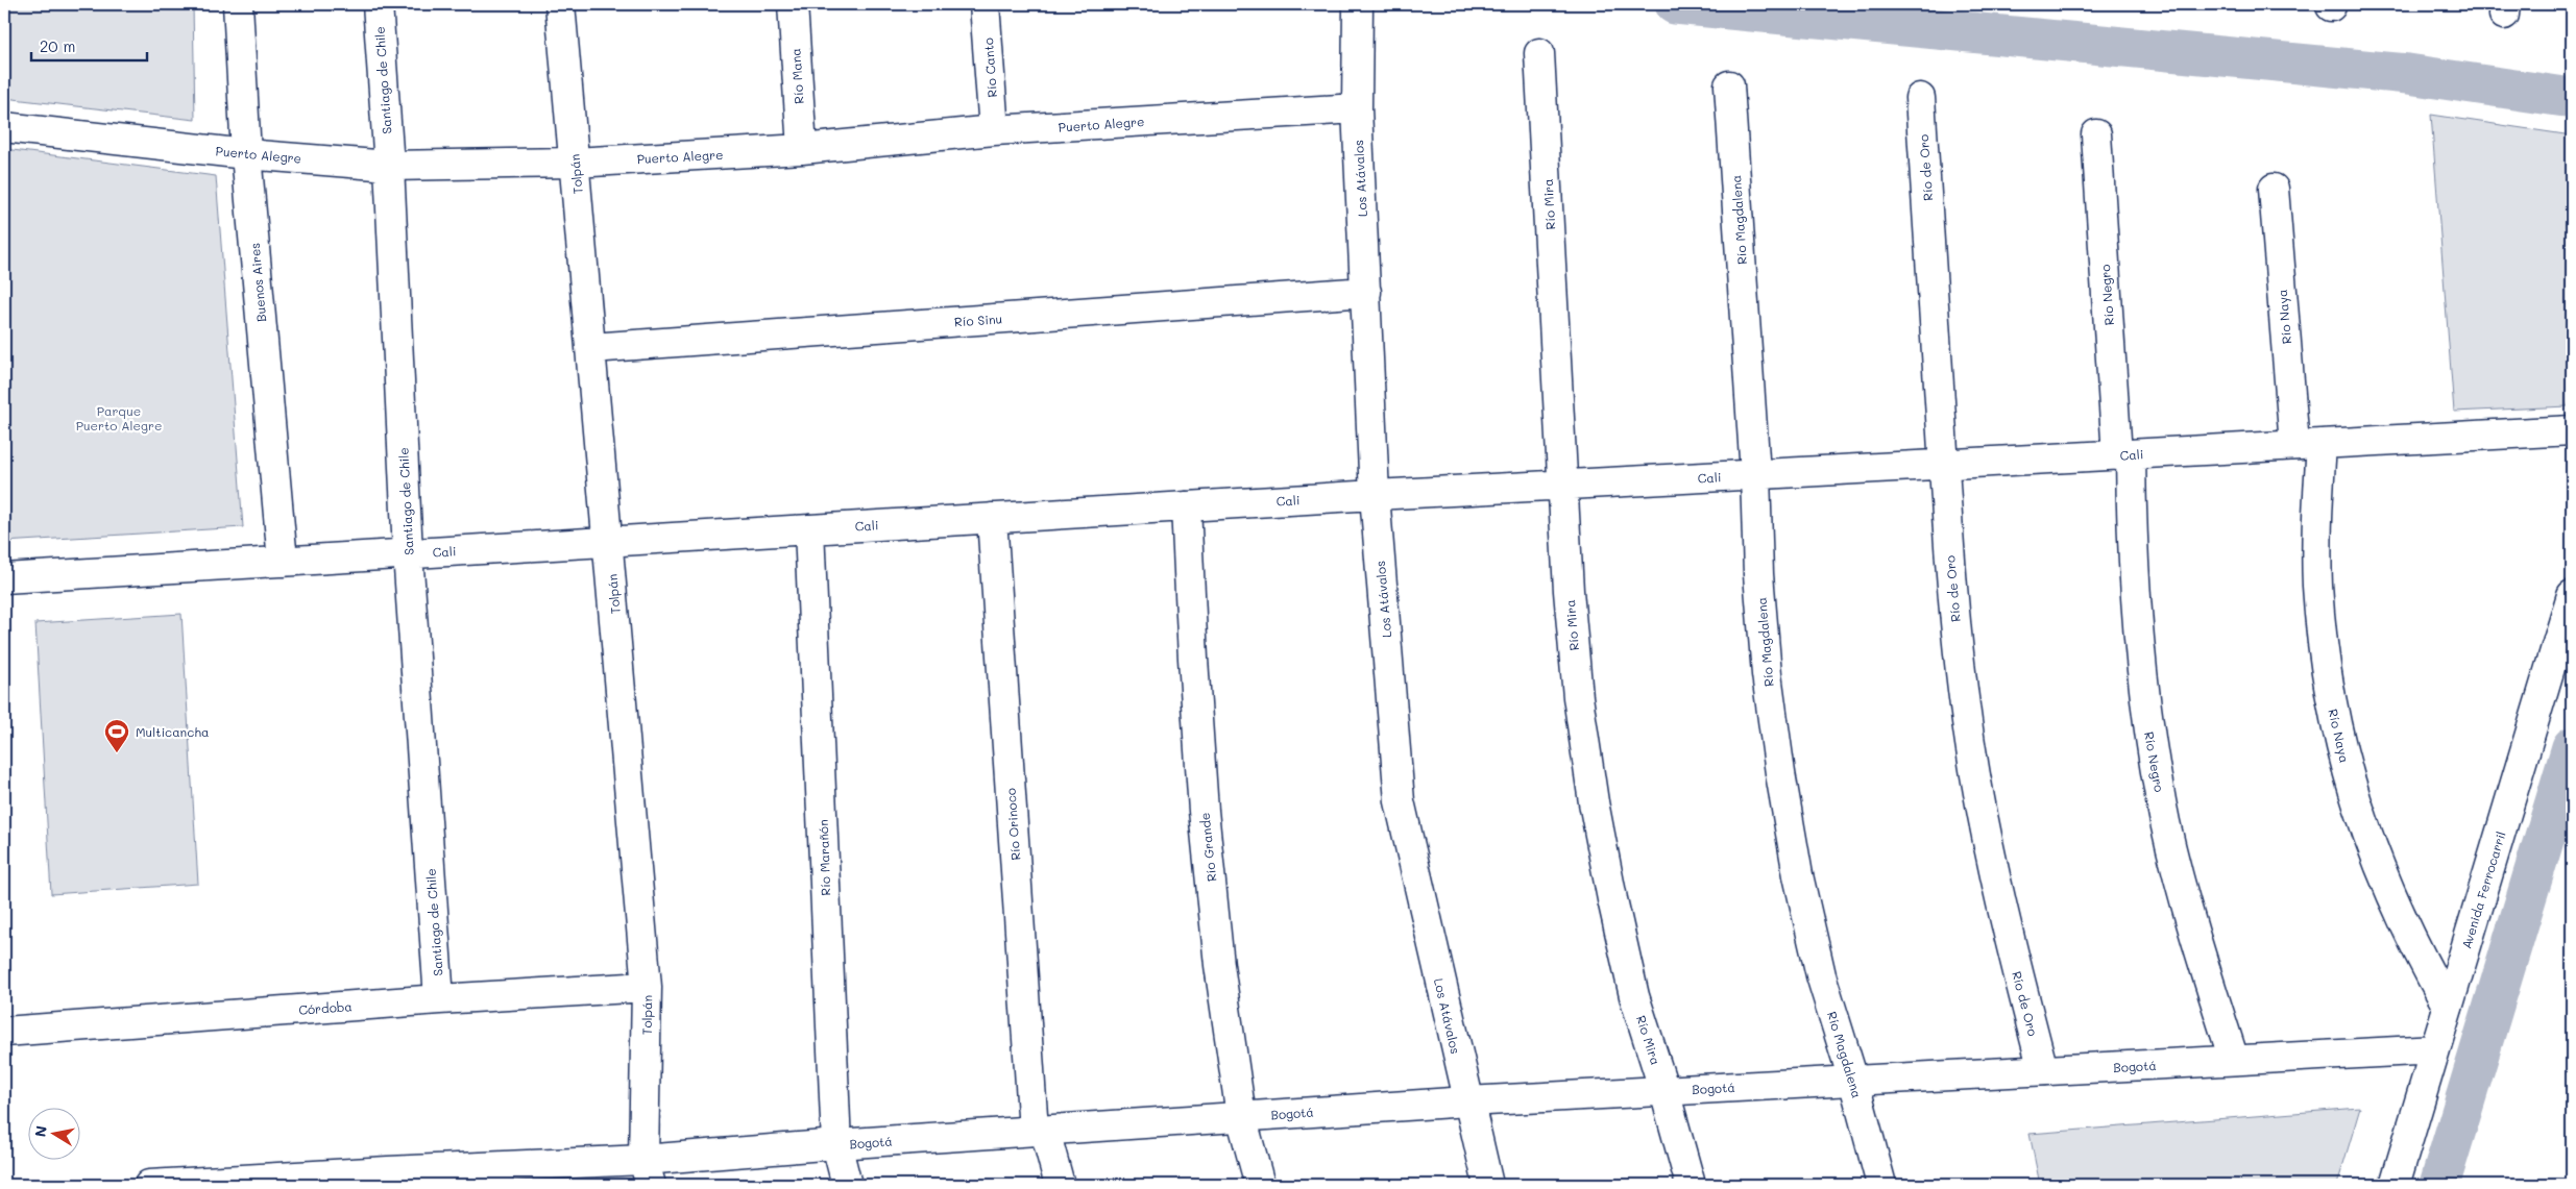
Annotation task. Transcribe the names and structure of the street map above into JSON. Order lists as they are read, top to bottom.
{
  "streets": {
    "street": [
      "Río Canto",
      "Río Mana",
      "Santiago de Chile",
      "Puerto Alegre",
      "Río de Oro",
      "Tolpán",
      "Los Atávalos",
      "Río Mira",
      "Río Magdalena",
      "Buenos Aires",
      "Río Negro",
      "Río Naya",
      "Río Sinu",
      "Cali",
      "Río Orinoco",
      "Río Grande",
      "Río Marañón",
      "Avenida Ferrocarril",
      "Córdoba",
      "Bogotá"
    ]
  },
  "crossings": [
    ["Río Canto", "Puerto Alegre"],
    ["Río Mana", "Puerto Alegre"],
    ["Santiago de Chile", "Puerto Alegre"],
    ["Santiago de Chile", "Cali"],
    ["Santiago de Chile", "Córdoba"],
    ["Puerto Alegre", "Tolpán"],
    ["Puerto Alegre", "Los Atávalos"],
    ["Puerto Alegre", "Buenos Aires"],
    ["Río de Oro", "Cali"],
    ["Río de Oro", "Bogotá"],
    ["Tolpán", "Río Sinu"],
    ["Tolpán", "Cali"],
    ["Tolpán", "Córdoba"],
    ["Tolpán", "Bogotá"],
    ["Los Atávalos", "Río Sinu"],
    ["Los Atávalos", "Cali"],
    ["Los Atávalos", "Bogotá"],
    ["Río Mira", "Cali"],
    ["Río Mira", "Bogotá"],
    ["Río Magdalena", "Cali"],
    ["Río Magdalena", "Bogotá"],
    ["Buenos Aires", "Cali"],
    ["Río Negro", "Cali"],
    ["Río Negro", "Bogotá"],
    ["Río Naya", "Cali"],
    ["Río Naya", "Avenida Ferrocarril"],
    ["Cali", "Río Orinoco"],
    ["Cali", "Río Grande"],
    ["Cali", "Río Marañón"],
    ["Río Orinoco", "Bogotá"],
    ["Río Grande", "Bogotá"],
    ["Río Marañón", "Bogotá"],
    ["Avenida Ferrocarril", "Bogotá"]
  ],
  "parks": ["Parque Puerto Alegre"],
  "places": {
    "sports": ["Multicancha"]
  },
  "scale_bar": "20 m",
  "north": "left"
}
